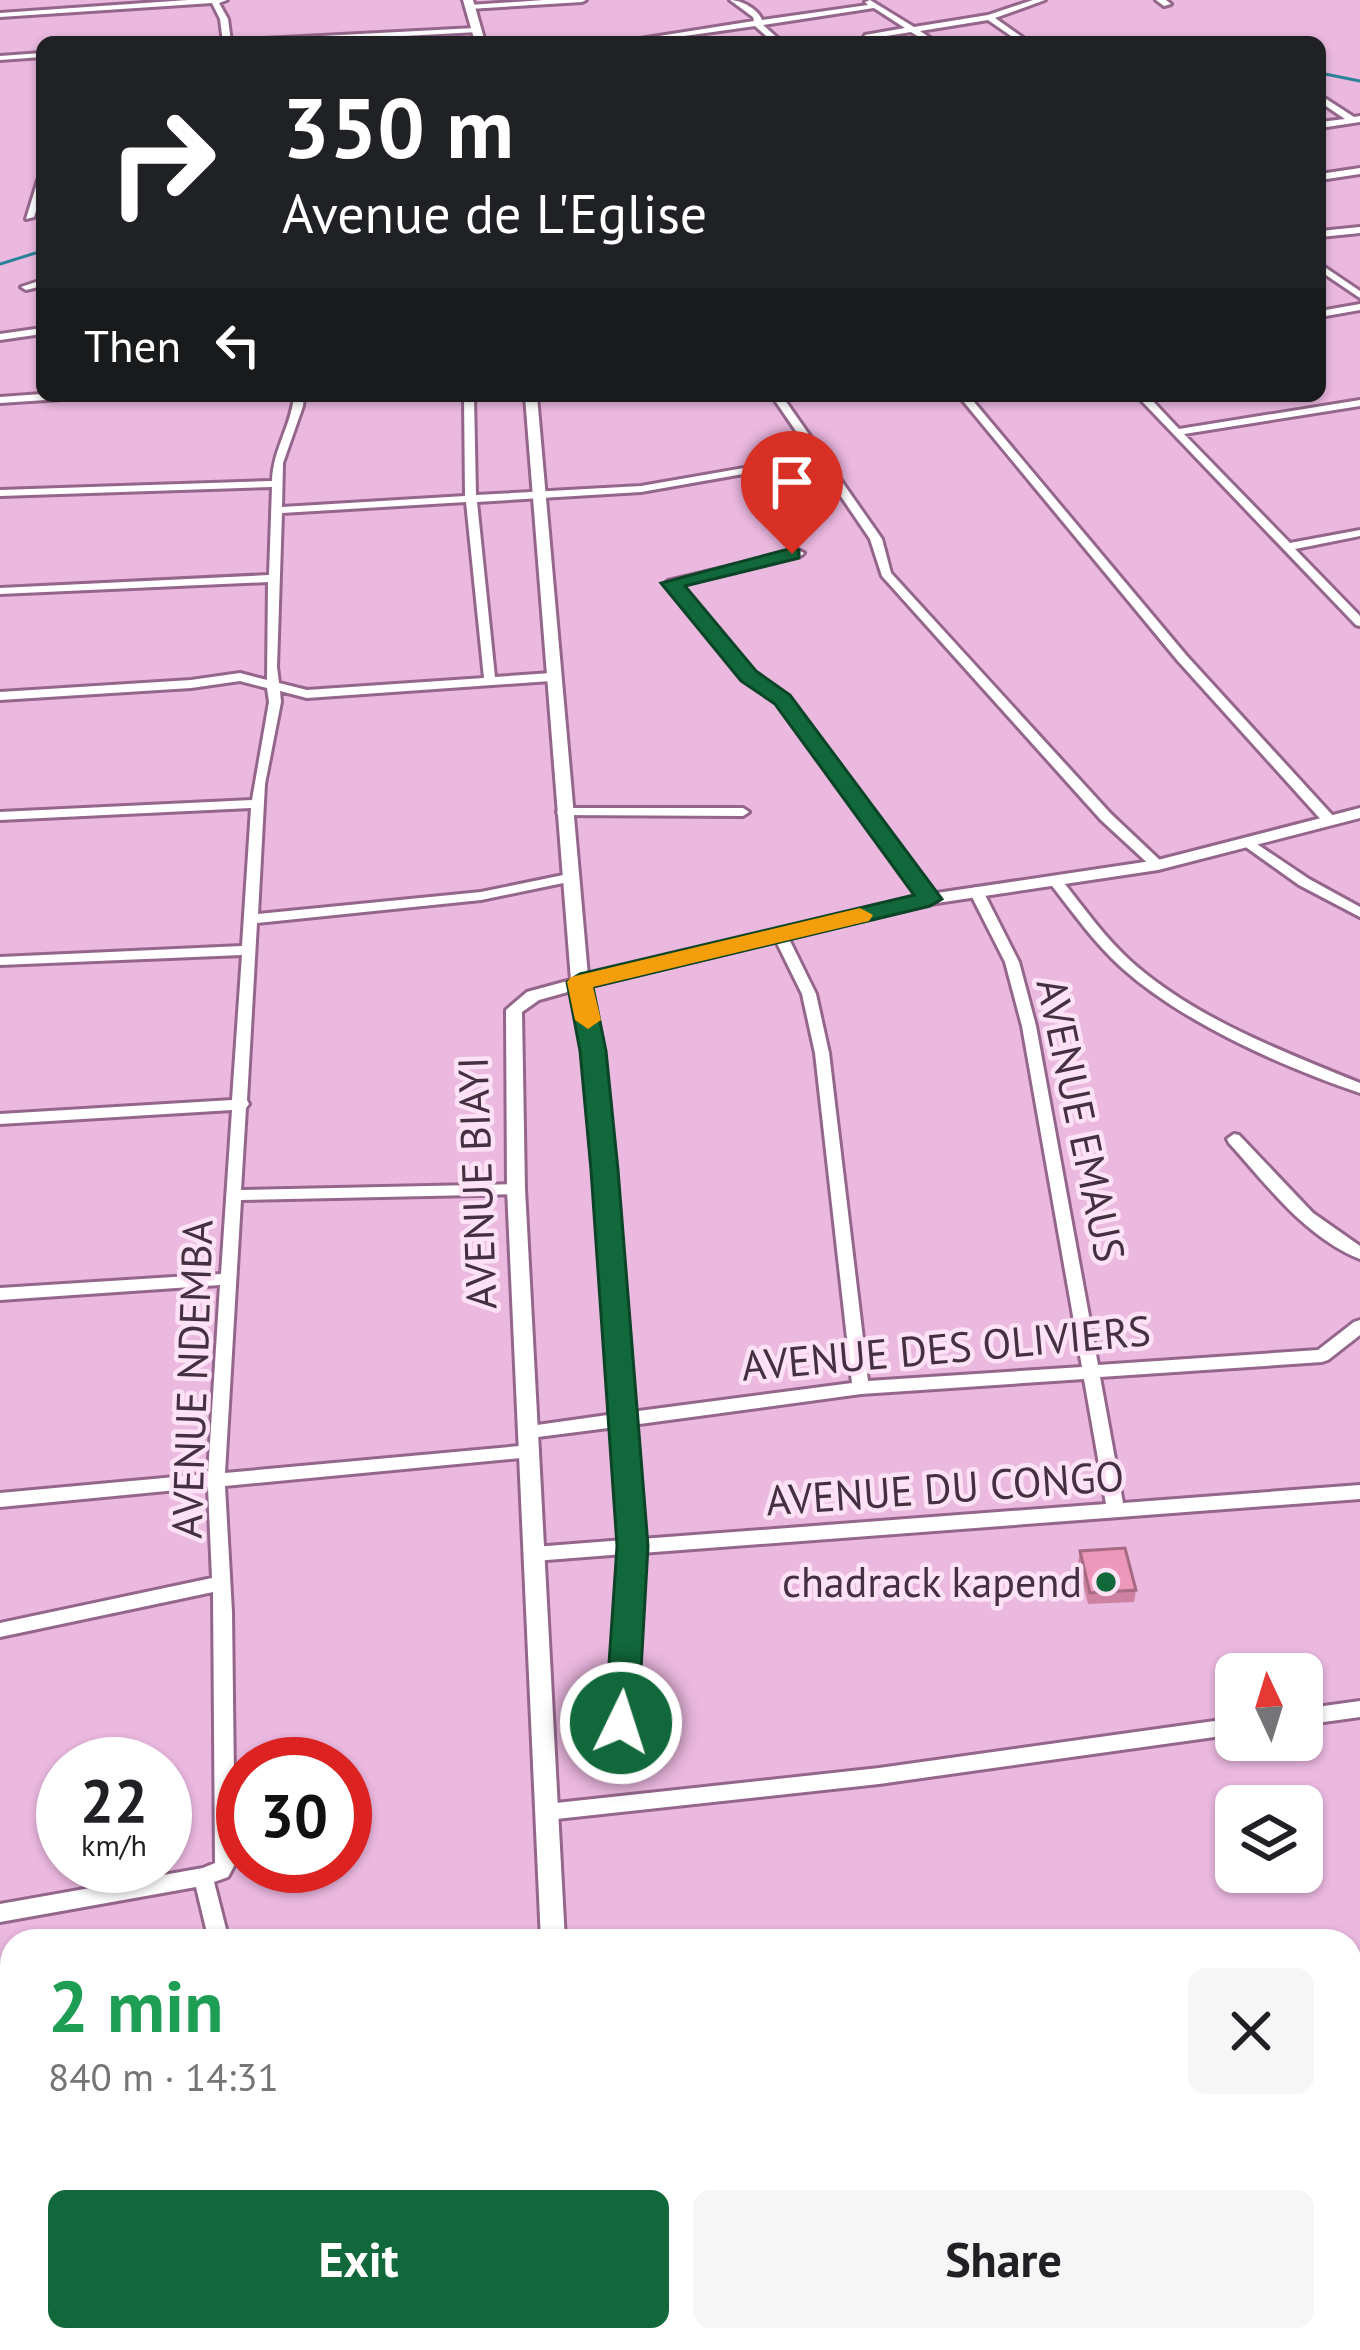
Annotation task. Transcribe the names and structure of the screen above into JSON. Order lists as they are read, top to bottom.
{
  "streets": {
    "street": [
      "AVENUE EMAUS",
      "AVENUE BIAYI",
      "AVENUE DES OLIVIERS",
      "AVENUE NDEMBA",
      "AVENUE DU CONGO"
    ]
  },
  "crossings": [
    ["AVENUE EMAUS", "AVENUE DES OLIVIERS"],
    ["AVENUE EMAUS", "AVENUE DU CONGO"],
    ["AVENUE BIAYI", "AVENUE DES OLIVIERS"],
    ["AVENUE BIAYI", "AVENUE DU CONGO"],
    ["AVENUE DES OLIVIERS", "AVENUE NDEMBA"]
  ],
  "places": ["chadrack kapend"],
  "north": "top",
  "page": {
    "turn": ["350 m", "Avenue de L'Eglise"],
    "then": "Then",
    "speed": "22 km/h",
    "limit": "30",
    "heading": ["2 min", "840 m · 14:31"],
    "buttons": ["Exit", "Share"]
  }
}
